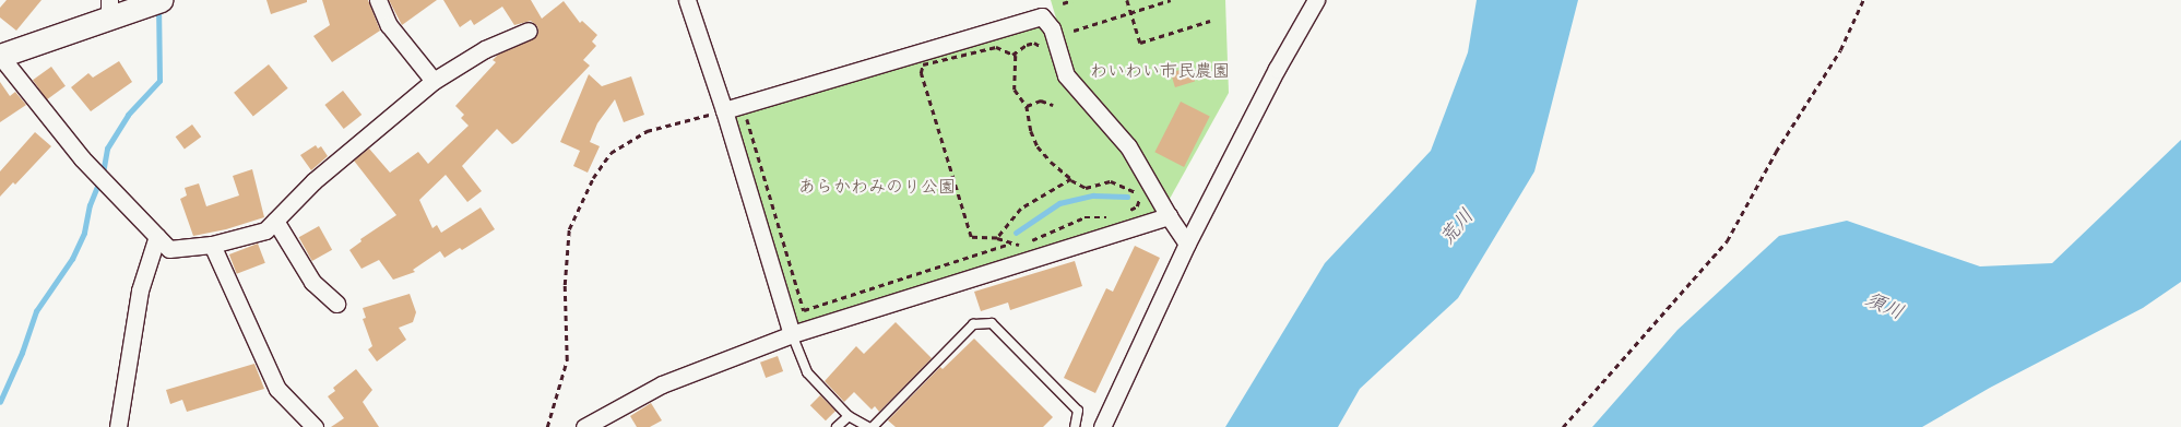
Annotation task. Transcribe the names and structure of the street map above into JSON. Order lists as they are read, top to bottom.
{
  "water": ["荒川", "須川"],
  "parks": ["わいわい市民農園", "あらかわみのり公園"]
}
